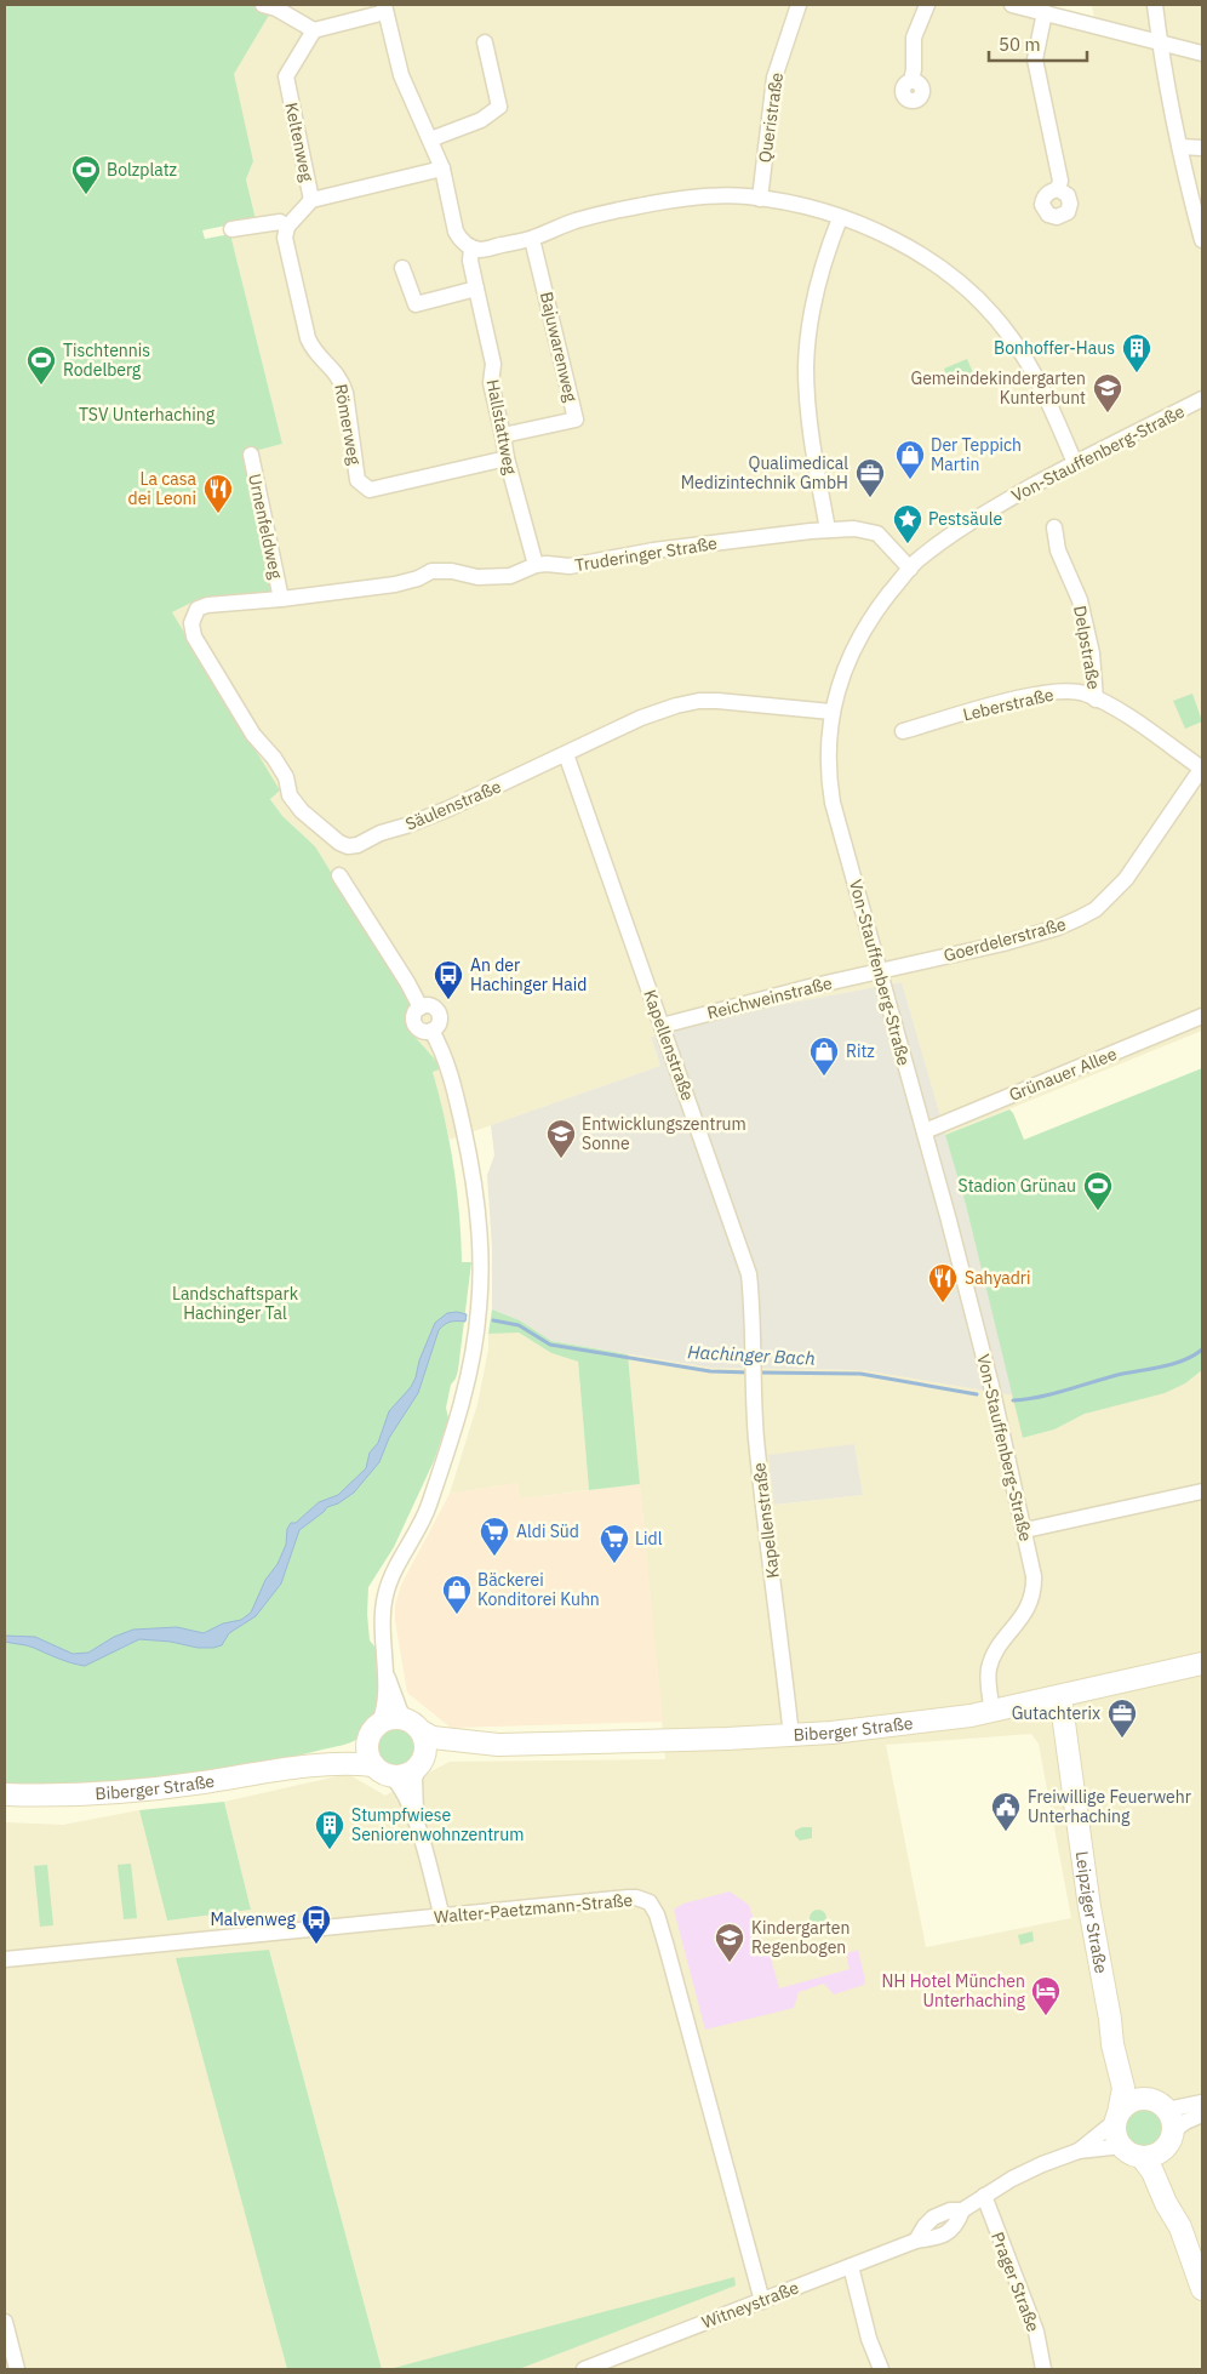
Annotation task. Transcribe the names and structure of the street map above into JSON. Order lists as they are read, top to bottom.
{
  "streets": {
    "main road": ["Biberger Straße", "Leipziger Straße"],
    "street": [
      "Queristraße",
      "Keltenweg",
      "Bajuwarenweg",
      "Römerweg",
      "Hallstattweg",
      "Von-Stauffenberg-Straße",
      "Urnenfeldweg",
      "Truderinger Straße",
      "Delpstraße",
      "Leberstraße",
      "Säulenstraße",
      "Goerdelerstraße",
      "Reichweinstraße",
      "Kapellenstraße",
      "Grünauer Allee",
      "Walter-Paetzmann-Straße",
      "Prager Straße",
      "Witneystraße"
    ]
  },
  "crossings": [
    ["Bajuwarenweg", "Hallstattweg"],
    ["Römerweg", "Hallstattweg"],
    ["Hallstattweg", "Truderinger Straße"],
    ["Von-Stauffenberg-Straße", "Truderinger Straße"],
    ["Von-Stauffenberg-Straße", "Säulenstraße"],
    ["Von-Stauffenberg-Straße", "Goerdelerstraße"],
    ["Von-Stauffenberg-Straße", "Reichweinstraße"],
    ["Von-Stauffenberg-Straße", "Grünauer Allee"],
    ["Von-Stauffenberg-Straße", "Biberger Straße"],
    ["Urnenfeldweg", "Truderinger Straße"],
    ["Truderinger Straße", "Säulenstraße"],
    ["Delpstraße", "Leberstraße"],
    ["Leberstraße", "Goerdelerstraße"],
    ["Säulenstraße", "Kapellenstraße"],
    ["Goerdelerstraße", "Reichweinstraße"],
    ["Reichweinstraße", "Kapellenstraße"],
    ["Kapellenstraße", "Biberger Straße"],
    ["Biberger Straße", "Leipziger Straße"],
    ["Walter-Paetzmann-Straße", "Witneystraße"],
    ["Leipziger Straße", "Witneystraße"],
    ["Prager Straße", "Witneystraße"]
  ],
  "water": ["Hachinger Bach"],
  "parks": ["TSV Unterhaching", "Landschaftspark Hachinger Tal"],
  "places": {
    "sports": ["Bolzplatz", "Tischtennis Rodelberg", "Stadion Grünau"],
    "building": ["Bonhoffer-Haus", "Stumpfwiese Seniorenwohnzentrum"],
    "school or university": ["Gemeindekindergarten Kunterbunt", "Entwicklungszentrum Sonne", "Kindergarten Regenbogen"],
    "shop": ["Der Teppich Martin", "Ritz", "Bäckerei Konditorei Kuhn"],
    "office": ["Qualimedical Medizintechnik GmbH", "Gutachterix"],
    "restaurant": ["La casa dei Leoni", "Sahyadri"],
    "place": ["Pestsäule"],
    "bus stop": ["An der Hachinger Haid", "Malvenweg"],
    "supermarket": ["Aldi Süd", "Lidl"],
    "public building": ["Freiwillige Feuerwehr Unterhaching"],
    "hotel": ["NH Hotel München Unterhaching"]
  },
  "scale_bar": "50 m"
}
